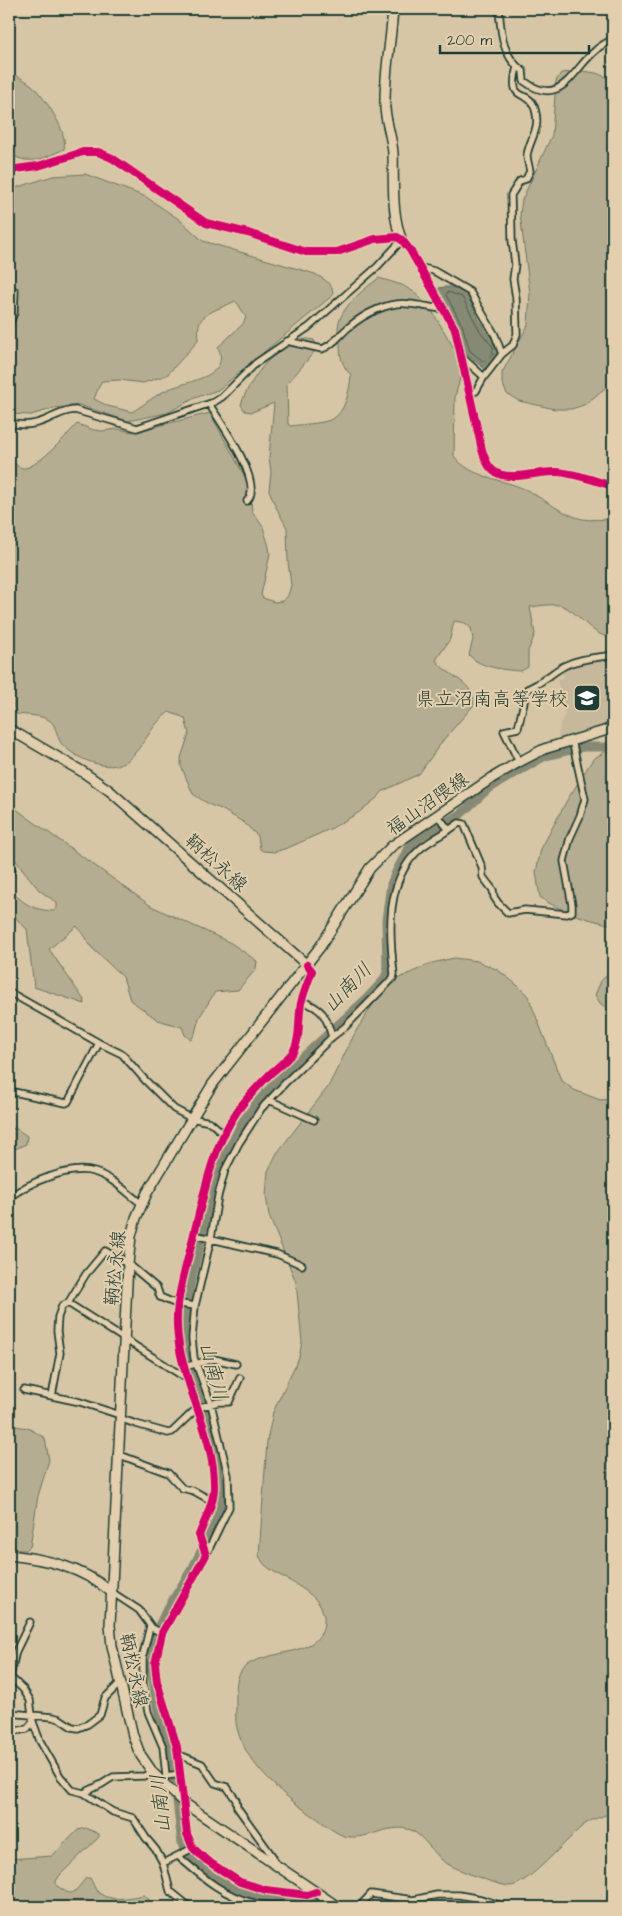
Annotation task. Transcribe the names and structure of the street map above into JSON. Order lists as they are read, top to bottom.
{
  "streets": {
    "main road": ["福山沼隈線", "鞆松永線"]
  },
  "crossings": [
    ["福山沼隈線", "鞆松永線"]
  ],
  "water": ["山南川"],
  "places": {
    "school or university": ["県立沼南高等学校"]
  },
  "scale_bar": "200 m"
}
